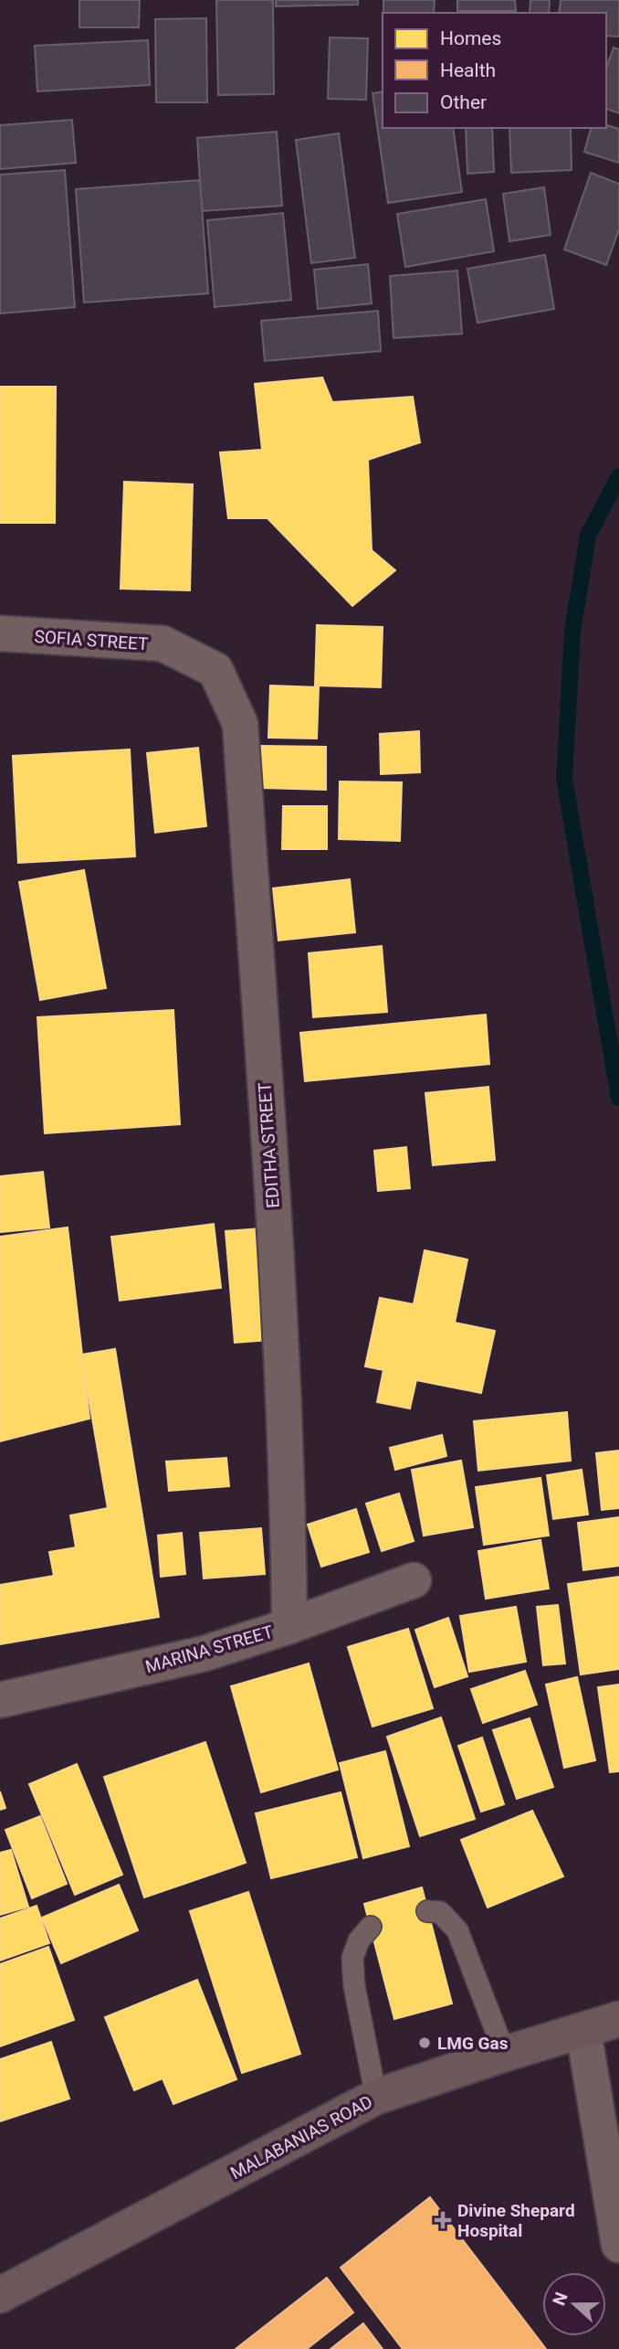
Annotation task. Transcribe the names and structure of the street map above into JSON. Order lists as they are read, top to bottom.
{
  "streets": {
    "main road": ["MALABANIAS ROAD"],
    "street": ["SOFIA STREET", "EDITHA STREET", "MARINA STREET"]
  },
  "crossings": [
    ["SOFIA STREET", "EDITHA STREET"],
    ["EDITHA STREET", "MARINA STREET"]
  ],
  "places": {
    "other": ["LMG Gas"],
    "health": ["Divine Shepard Hospital"]
  },
  "legend": ["Homes", "Health", "Other"],
  "north": "left"
}
